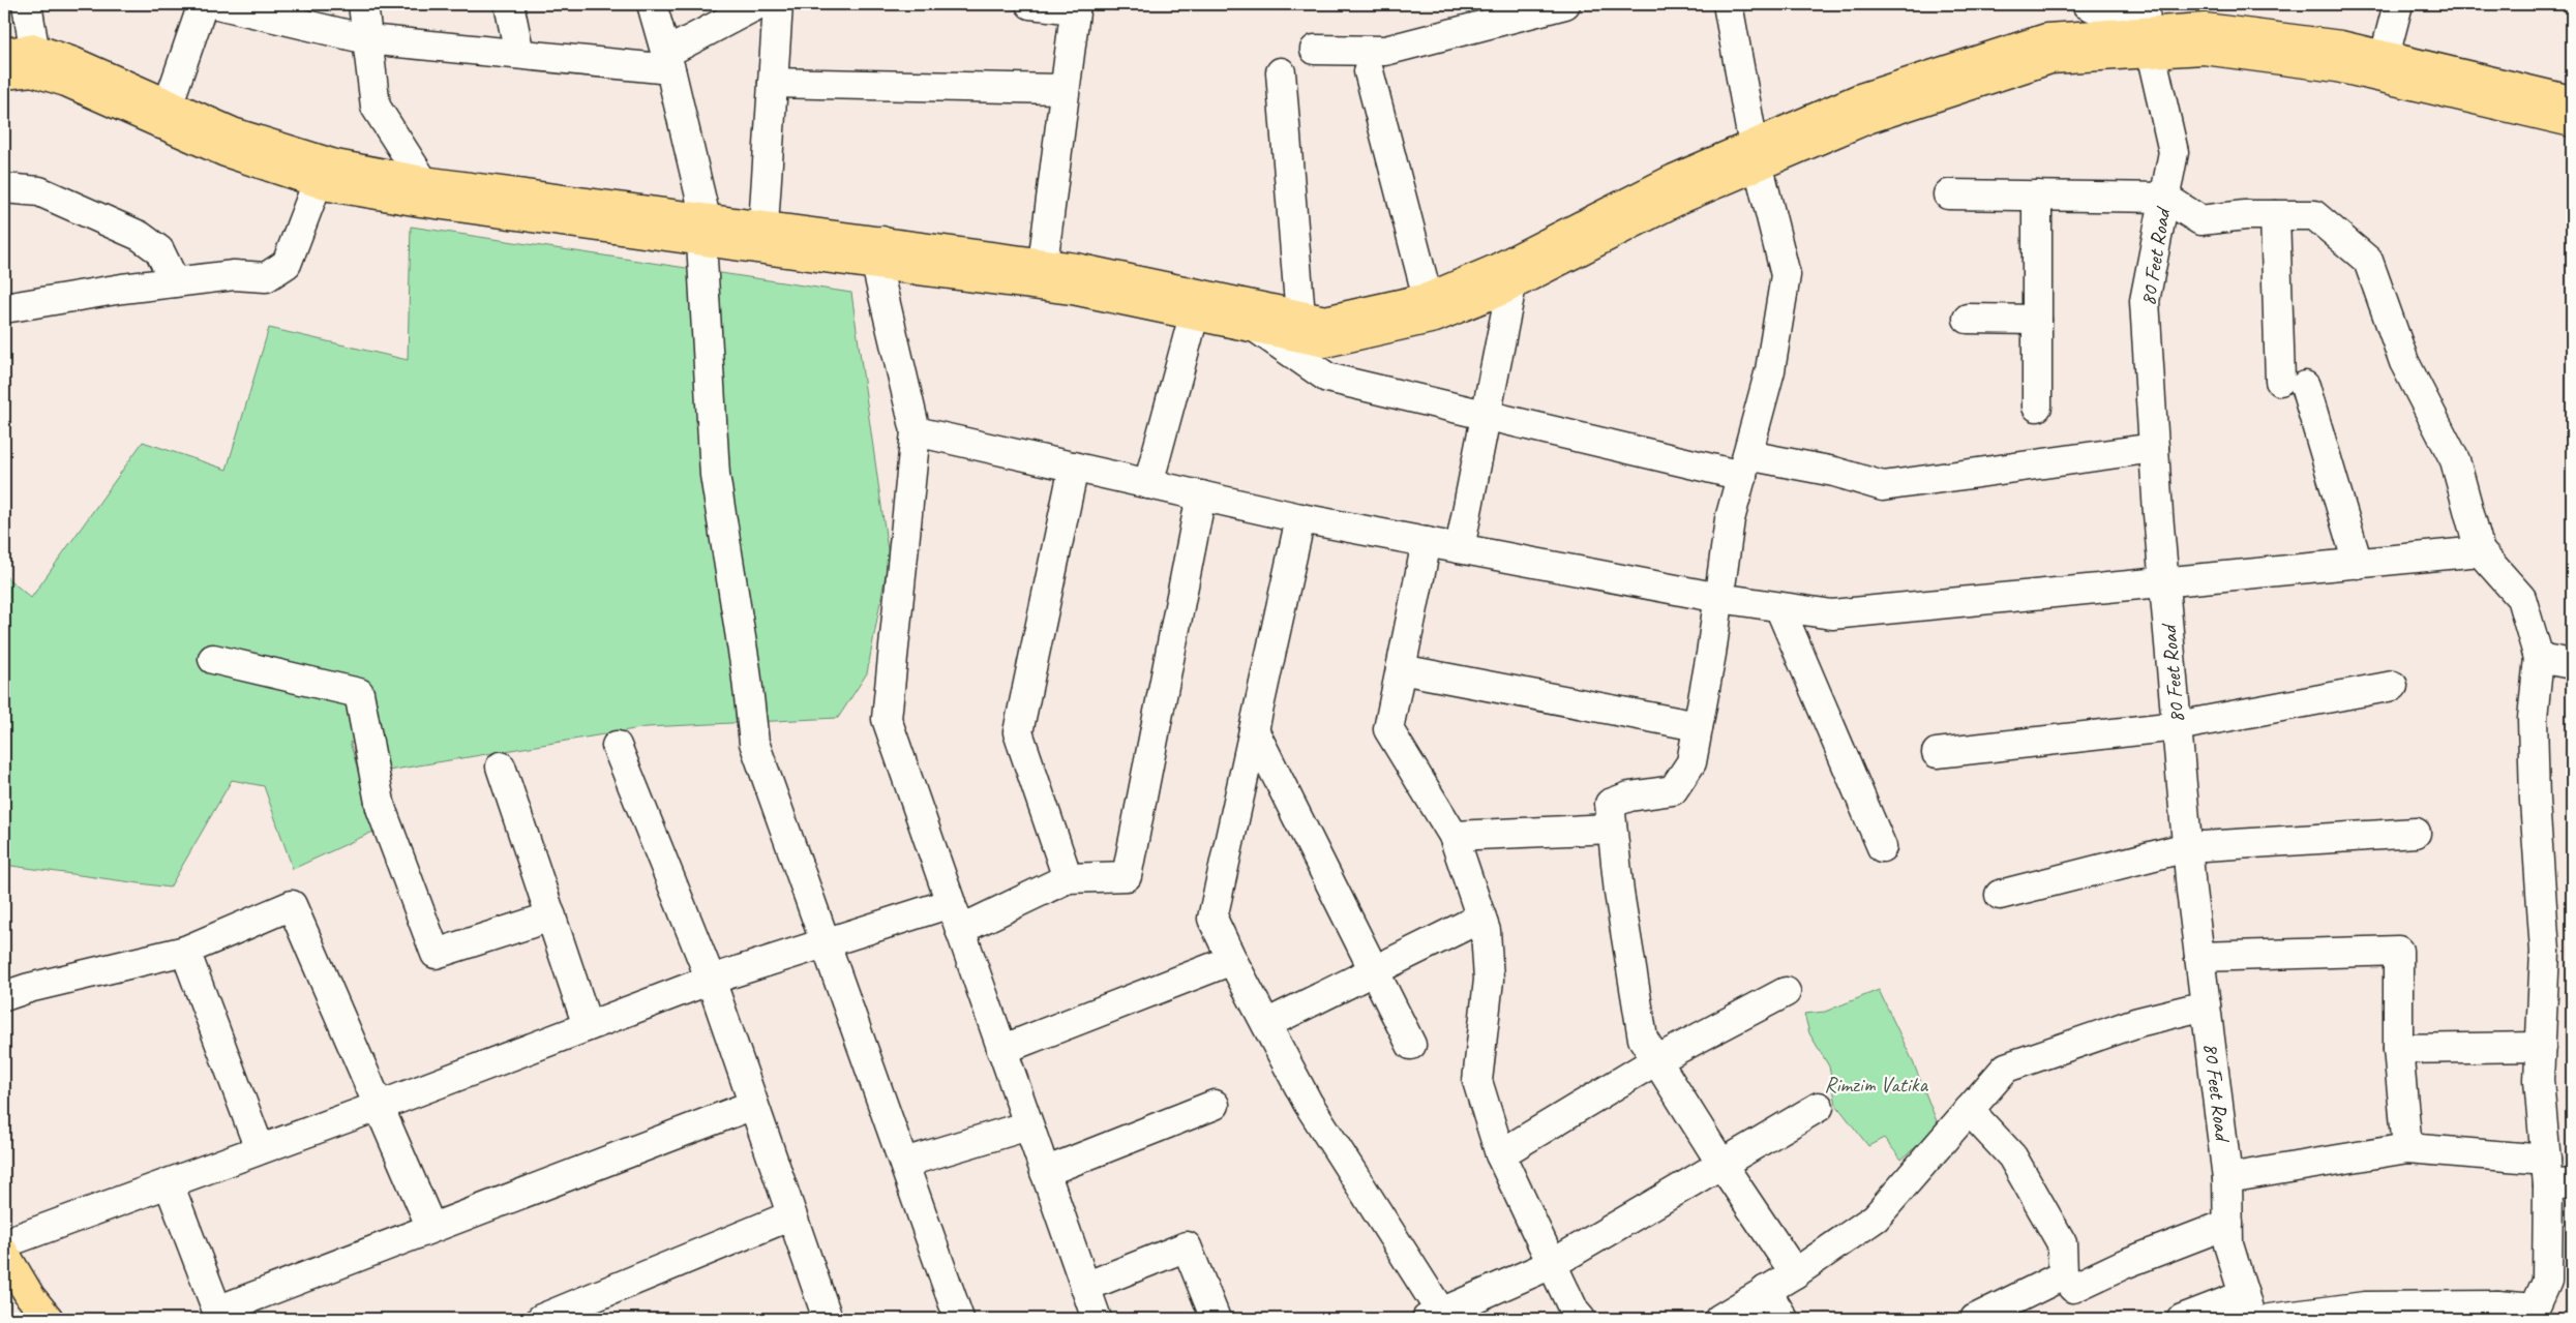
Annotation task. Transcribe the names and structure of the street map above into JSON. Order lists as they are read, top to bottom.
{
  "streets": {
    "street": ["80 Feet Road"]
  },
  "parks": ["Rimzim Vatika"]
}
